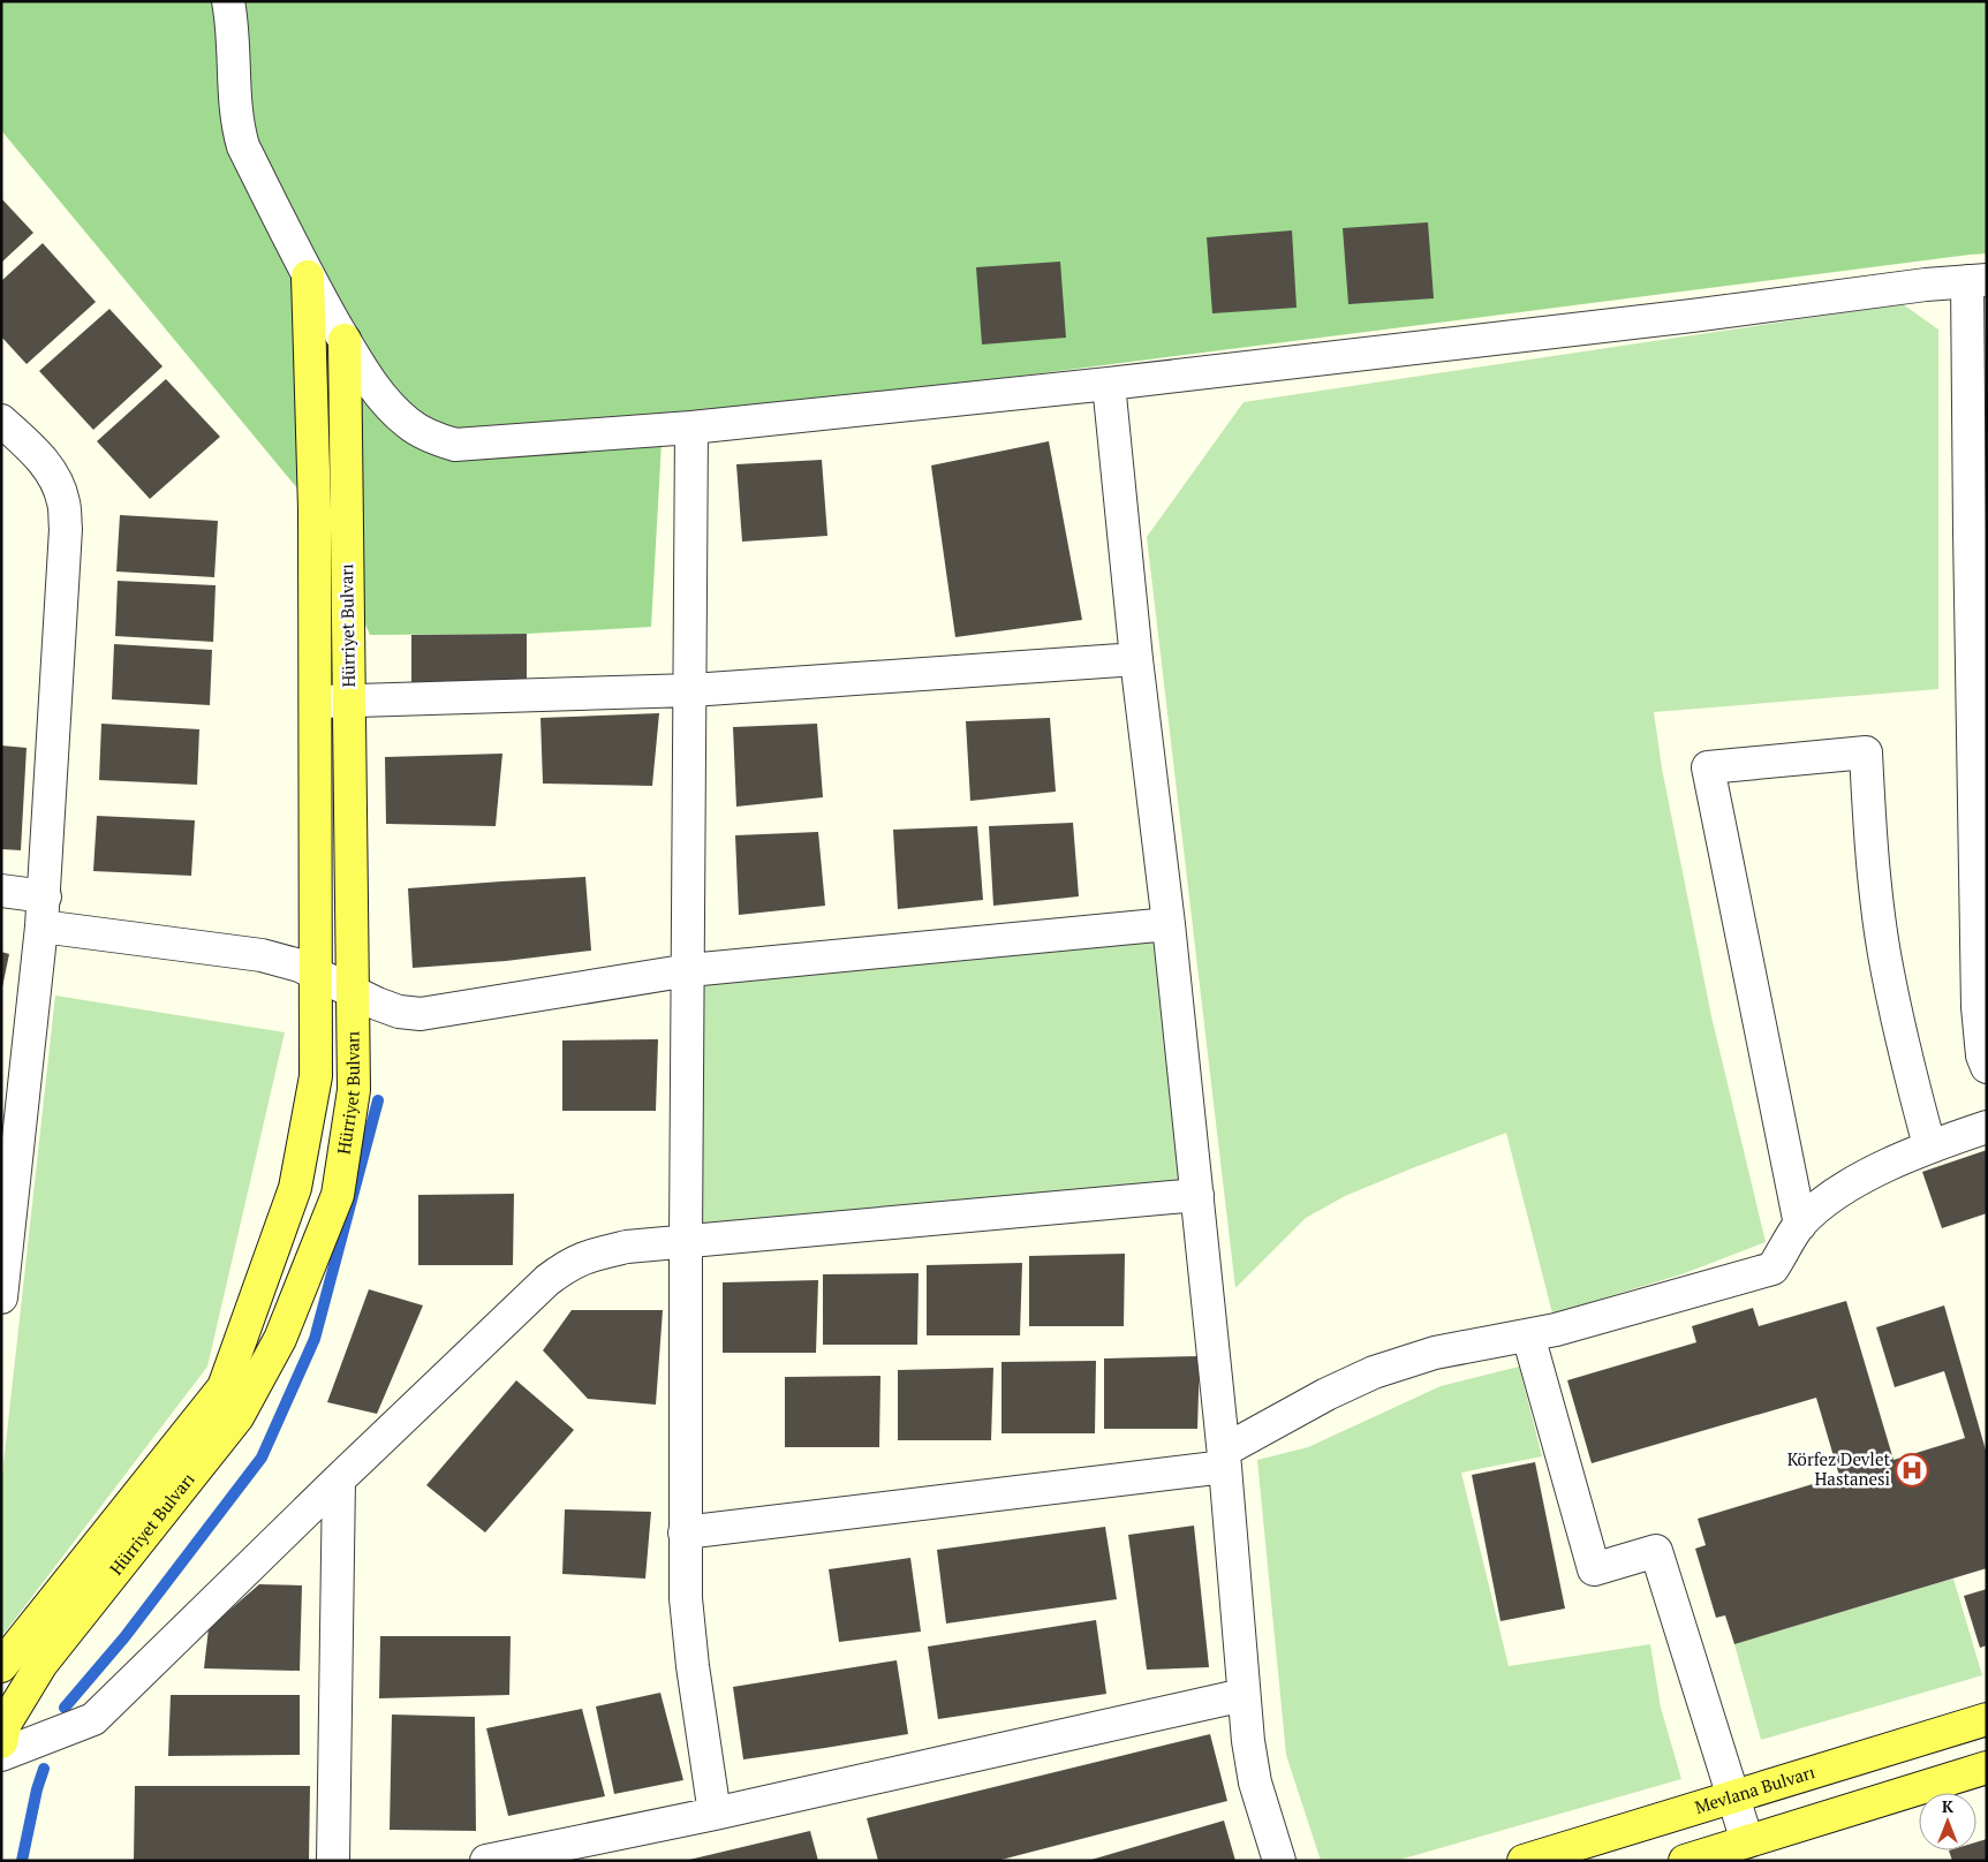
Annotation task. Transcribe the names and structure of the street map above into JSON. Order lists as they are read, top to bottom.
{
  "streets": {
    "main road": ["Hürriyet Bulvarı", "Mevlana Bulvarı"]
  },
  "places": {
    "hospital": ["Körfez Devlet Hastanesi"]
  },
  "north": "top"
}
